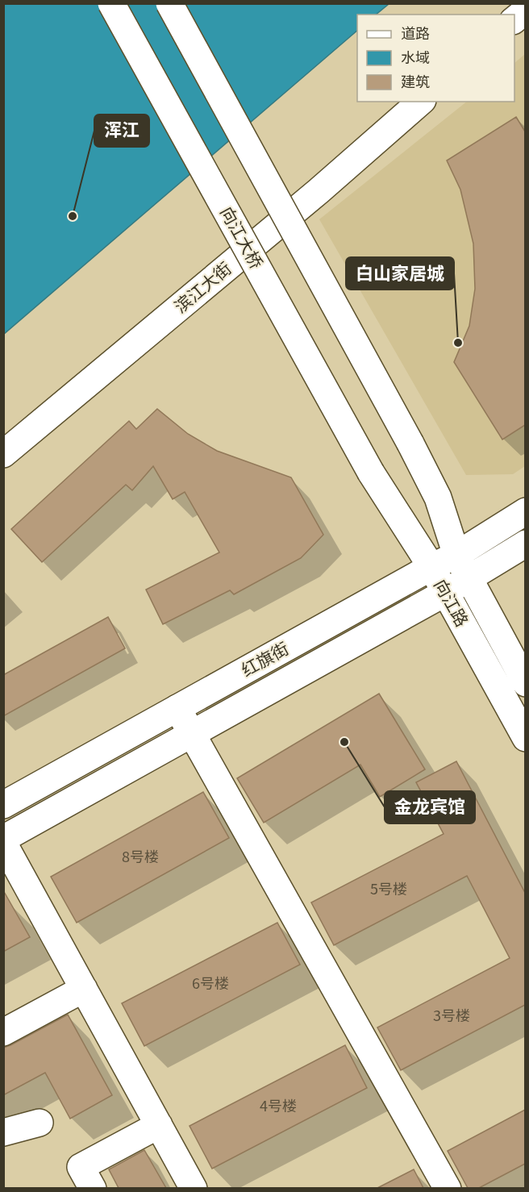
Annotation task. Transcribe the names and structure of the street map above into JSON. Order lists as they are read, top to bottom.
{
  "streets": {
    "main road": [
      "向江大桥",
      "滨江大街",
      "向江路",
      "红旗街"
    ]
  },
  "crossings": [
    ["向江大桥", "向江路"],
    ["向江路", "红旗街"]
  ],
  "places": ["浑江", "白山家居城", "金龙宾馆"],
  "house_numbers": [
    "8号楼",
    "5号楼",
    "6号楼",
    "3号楼",
    "4号楼"
  ],
  "legend": ["道路", "水域", "建筑"]
}
